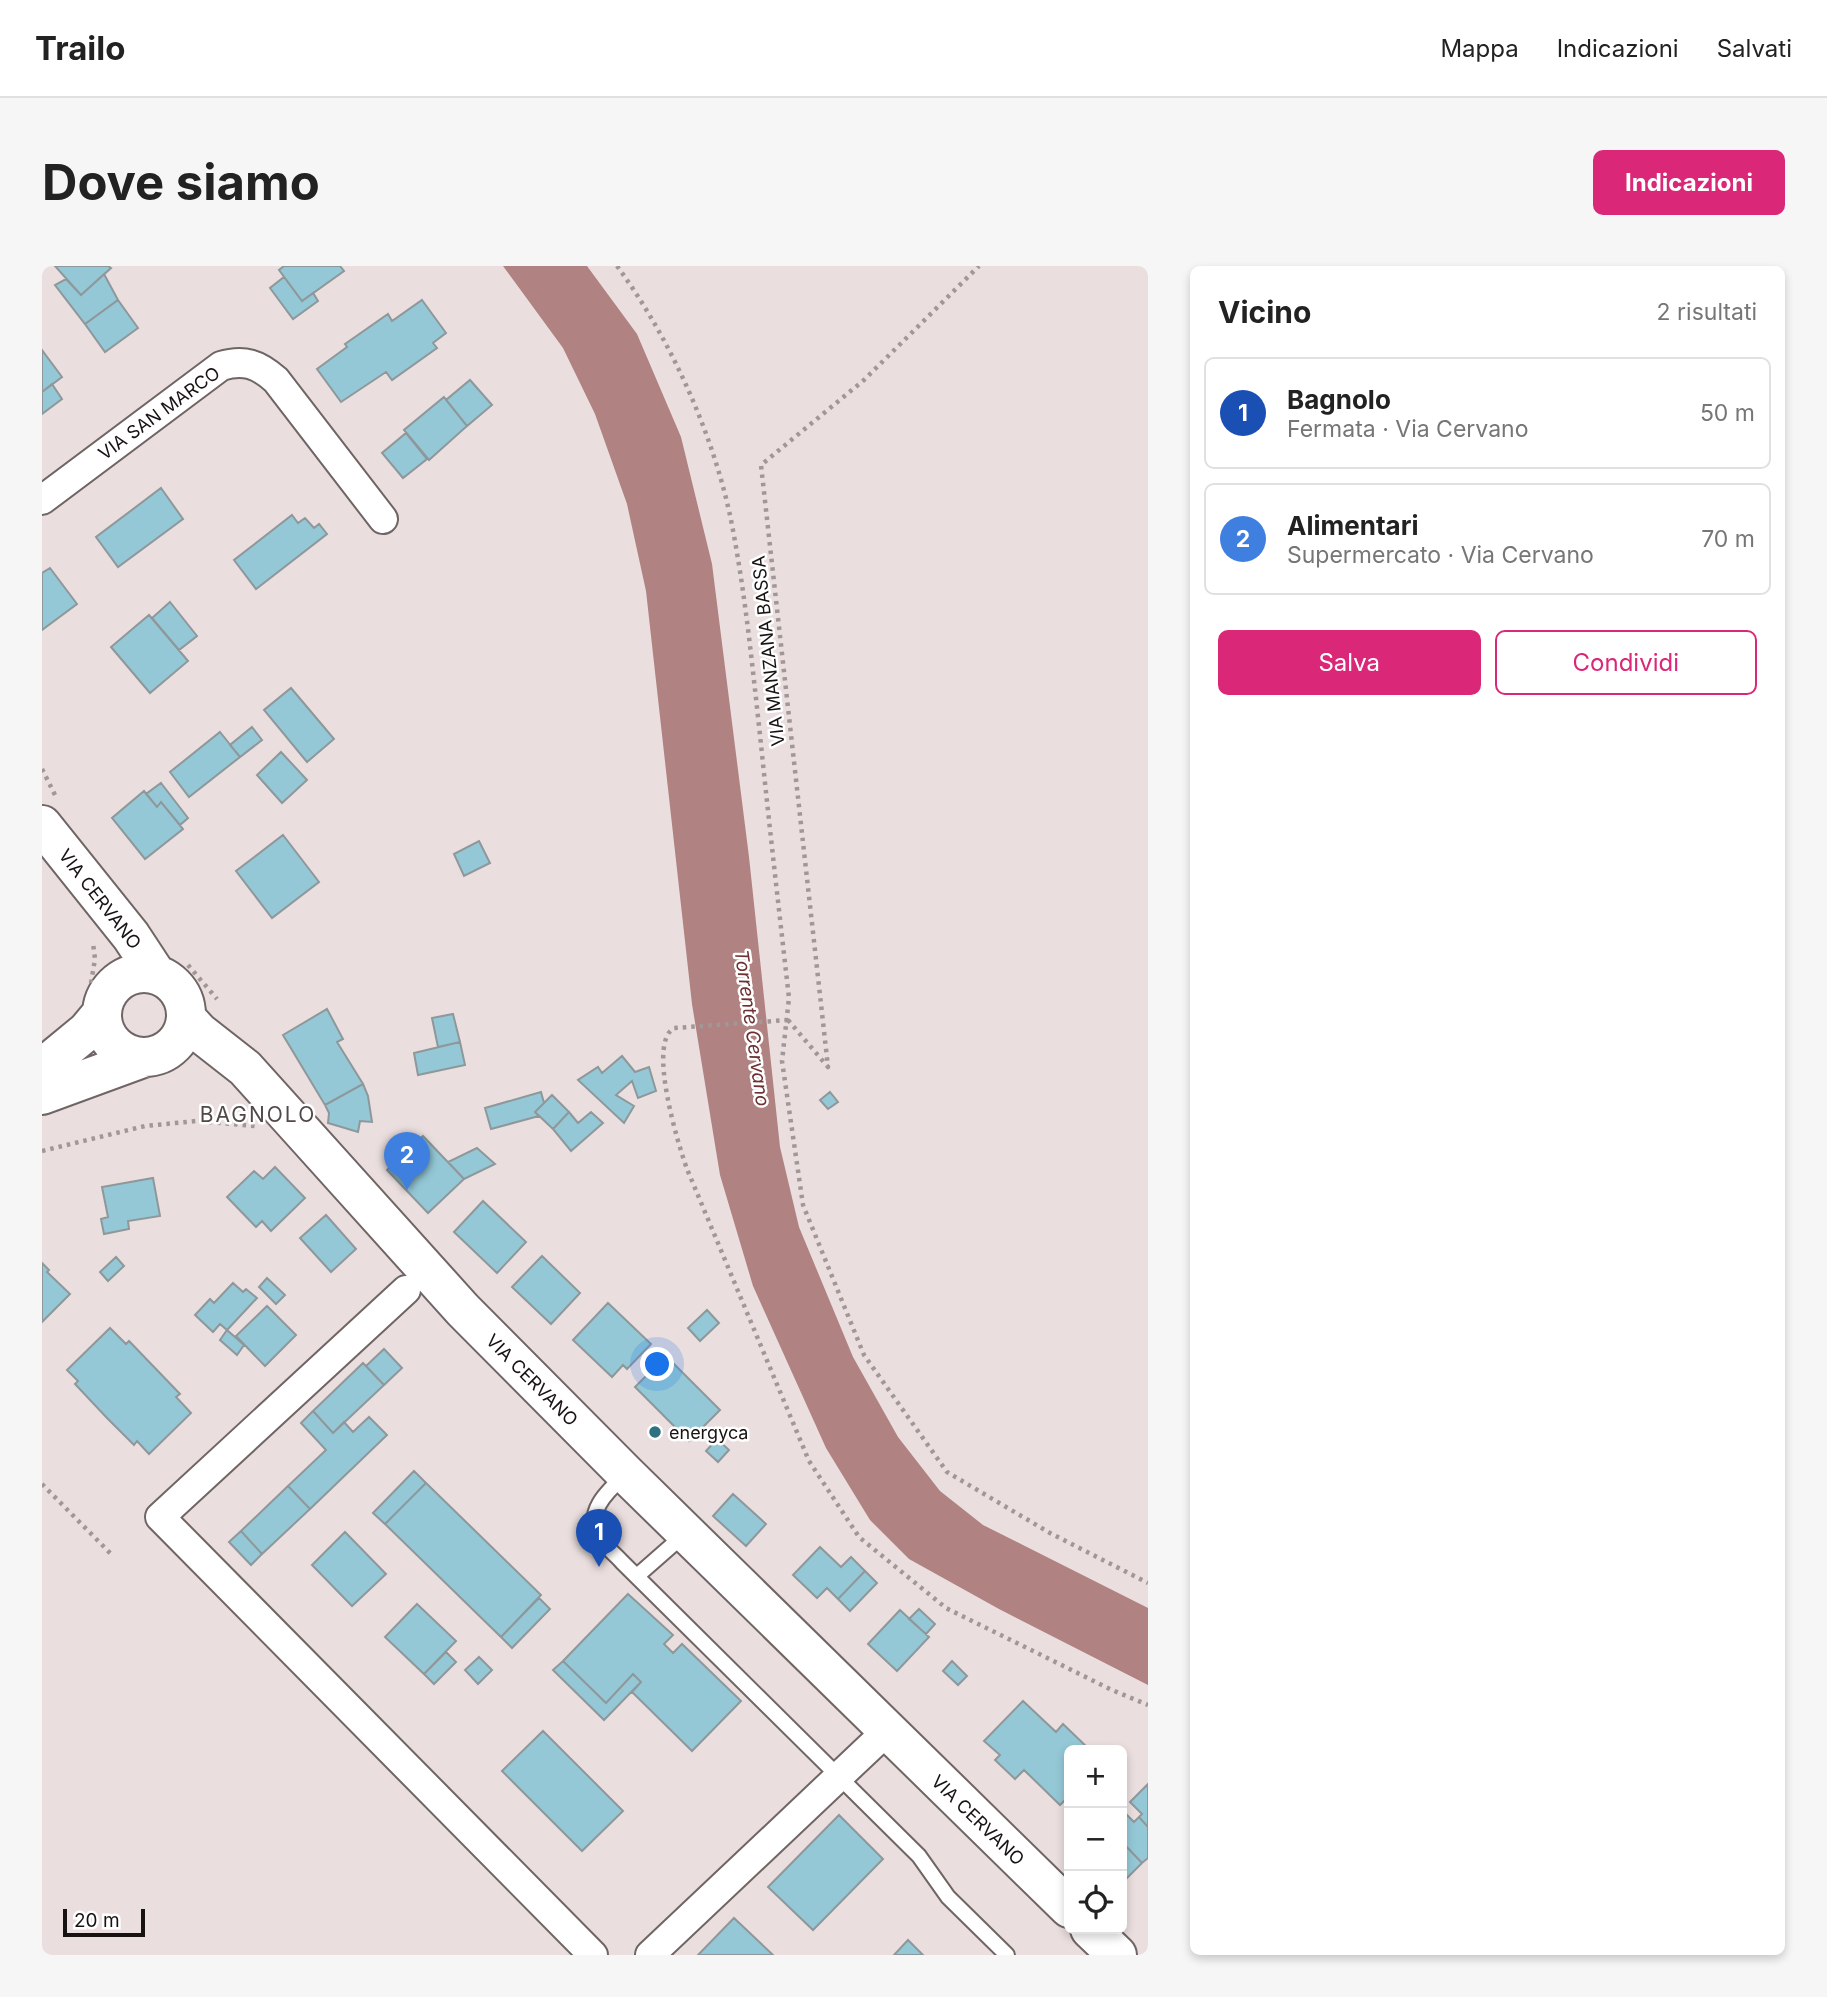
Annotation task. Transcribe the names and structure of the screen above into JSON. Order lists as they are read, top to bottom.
{
  "streets": {
    "main road": ["VIA CERVANO"],
    "street": ["VIA SAN MARCO"],
    "path": ["VIA MANZANA BASSA"]
  },
  "districts": ["BAGNOLO"],
  "water": ["Torrente Cervano"],
  "places": ["energyca"],
  "scale_bar": "20 m",
  "page": {
    "header": "Trailo",
    "nav": ["Mappa", "Indicazioni", "Salvati"],
    "buttons": [
      "Indicazioni",
      ["Salva", "Condividi"]
    ],
    "title": "Dove siamo",
    "heading": ["Vicino", "2 risultati"],
    "list": [
      {
        "mark": "1",
        "name": "Bagnolo",
        "note": "Fermata · Via Cervano",
        "value": "50 m"
      },
      {
        "mark": "2",
        "name": "Alimentari",
        "note": "Supermercato · Via Cervano",
        "value": "70 m"
      }
    ],
    "pins": ["2", "1"],
    "map_buttons": ["+", "−"],
    "scale": "20 m"
  }
}
